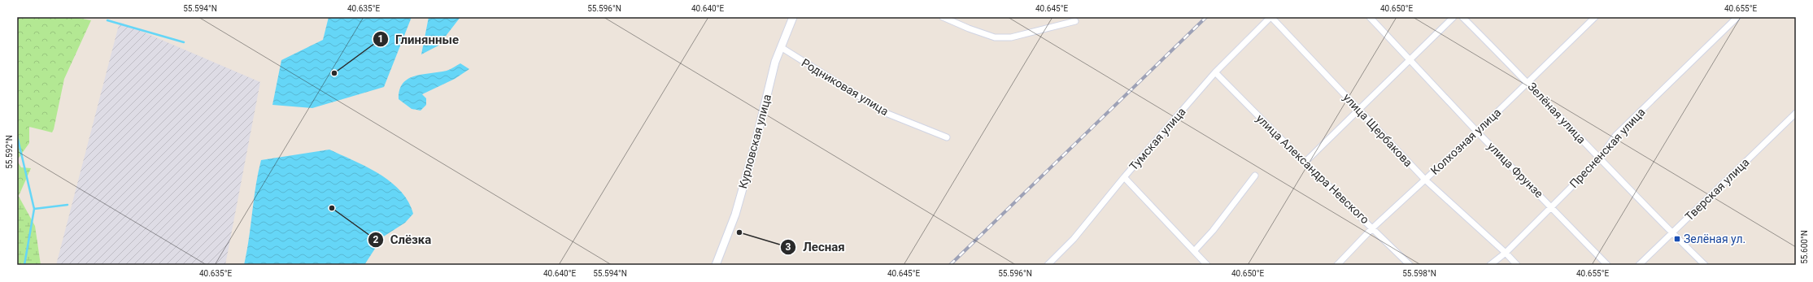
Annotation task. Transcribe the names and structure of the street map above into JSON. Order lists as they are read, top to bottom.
{
  "streets": {
    "main road": ["Курловская улица"],
    "street": [
      "Родниковая улица",
      "Зелёная улица",
      "улица Щербакова",
      "Тумская улица",
      "Колхозная улица",
      "Пресненская улица",
      "улица Александра Невского",
      "улица Фрунзе",
      "Тверская улица"
    ]
  },
  "crossings": [
    ["Родниковая улица", "Курловская улица"],
    ["Зелёная улица", "Колхозная улица"],
    ["Зелёная улица", "Пресненская улица"],
    ["Зелёная улица", "Тверская улица"],
    ["улица Щербакова", "Тумская улица"],
    ["улица Щербакова", "Колхозная улица"],
    ["улица Щербакова", "Пресненская улица"],
    ["Тумская улица", "улица Александра Невского"],
    ["Колхозная улица", "улица Александра Невского"],
    ["Колхозная улица", "улица Фрунзе"],
    ["Пресненская улица", "улица Фрунзе"]
  ],
  "places": {
    "other": ["Глинянные", "Слёзка", "Лесная"],
    "transit": ["Зелёная ул."]
  },
  "coordinates": [
    "55.594°N",
    "40.635°E",
    "55.596°N",
    "40.640°E",
    "40.645°E",
    "40.650°E",
    "40.655°E",
    "55.592°N",
    "55.600°N",
    "55.598°N"
  ]
}
